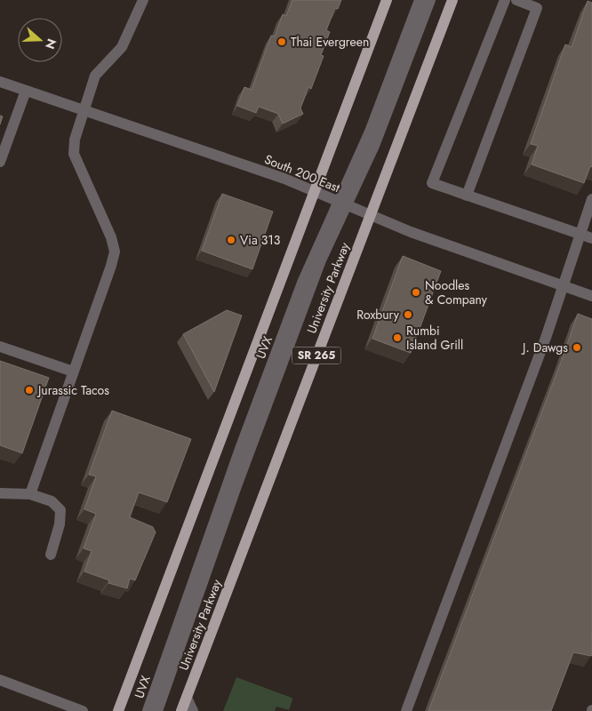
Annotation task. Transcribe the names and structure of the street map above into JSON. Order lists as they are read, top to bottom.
{
  "streets": {
    "main road": ["University Parkway", "SR 265"],
    "street": ["South 200 East", "UVX"]
  },
  "crossings": [
    ["South 200 East", "University Parkway"],
    ["South 200 East", "UVX"]
  ],
  "places": [
    "Thai Evergreen",
    "Via 313",
    "Noodles & Company",
    "Roxbury",
    "Rumbi Island Grill",
    "J. Dawgs",
    "Jurassic Tacos"
  ],
  "north": "right"
}
